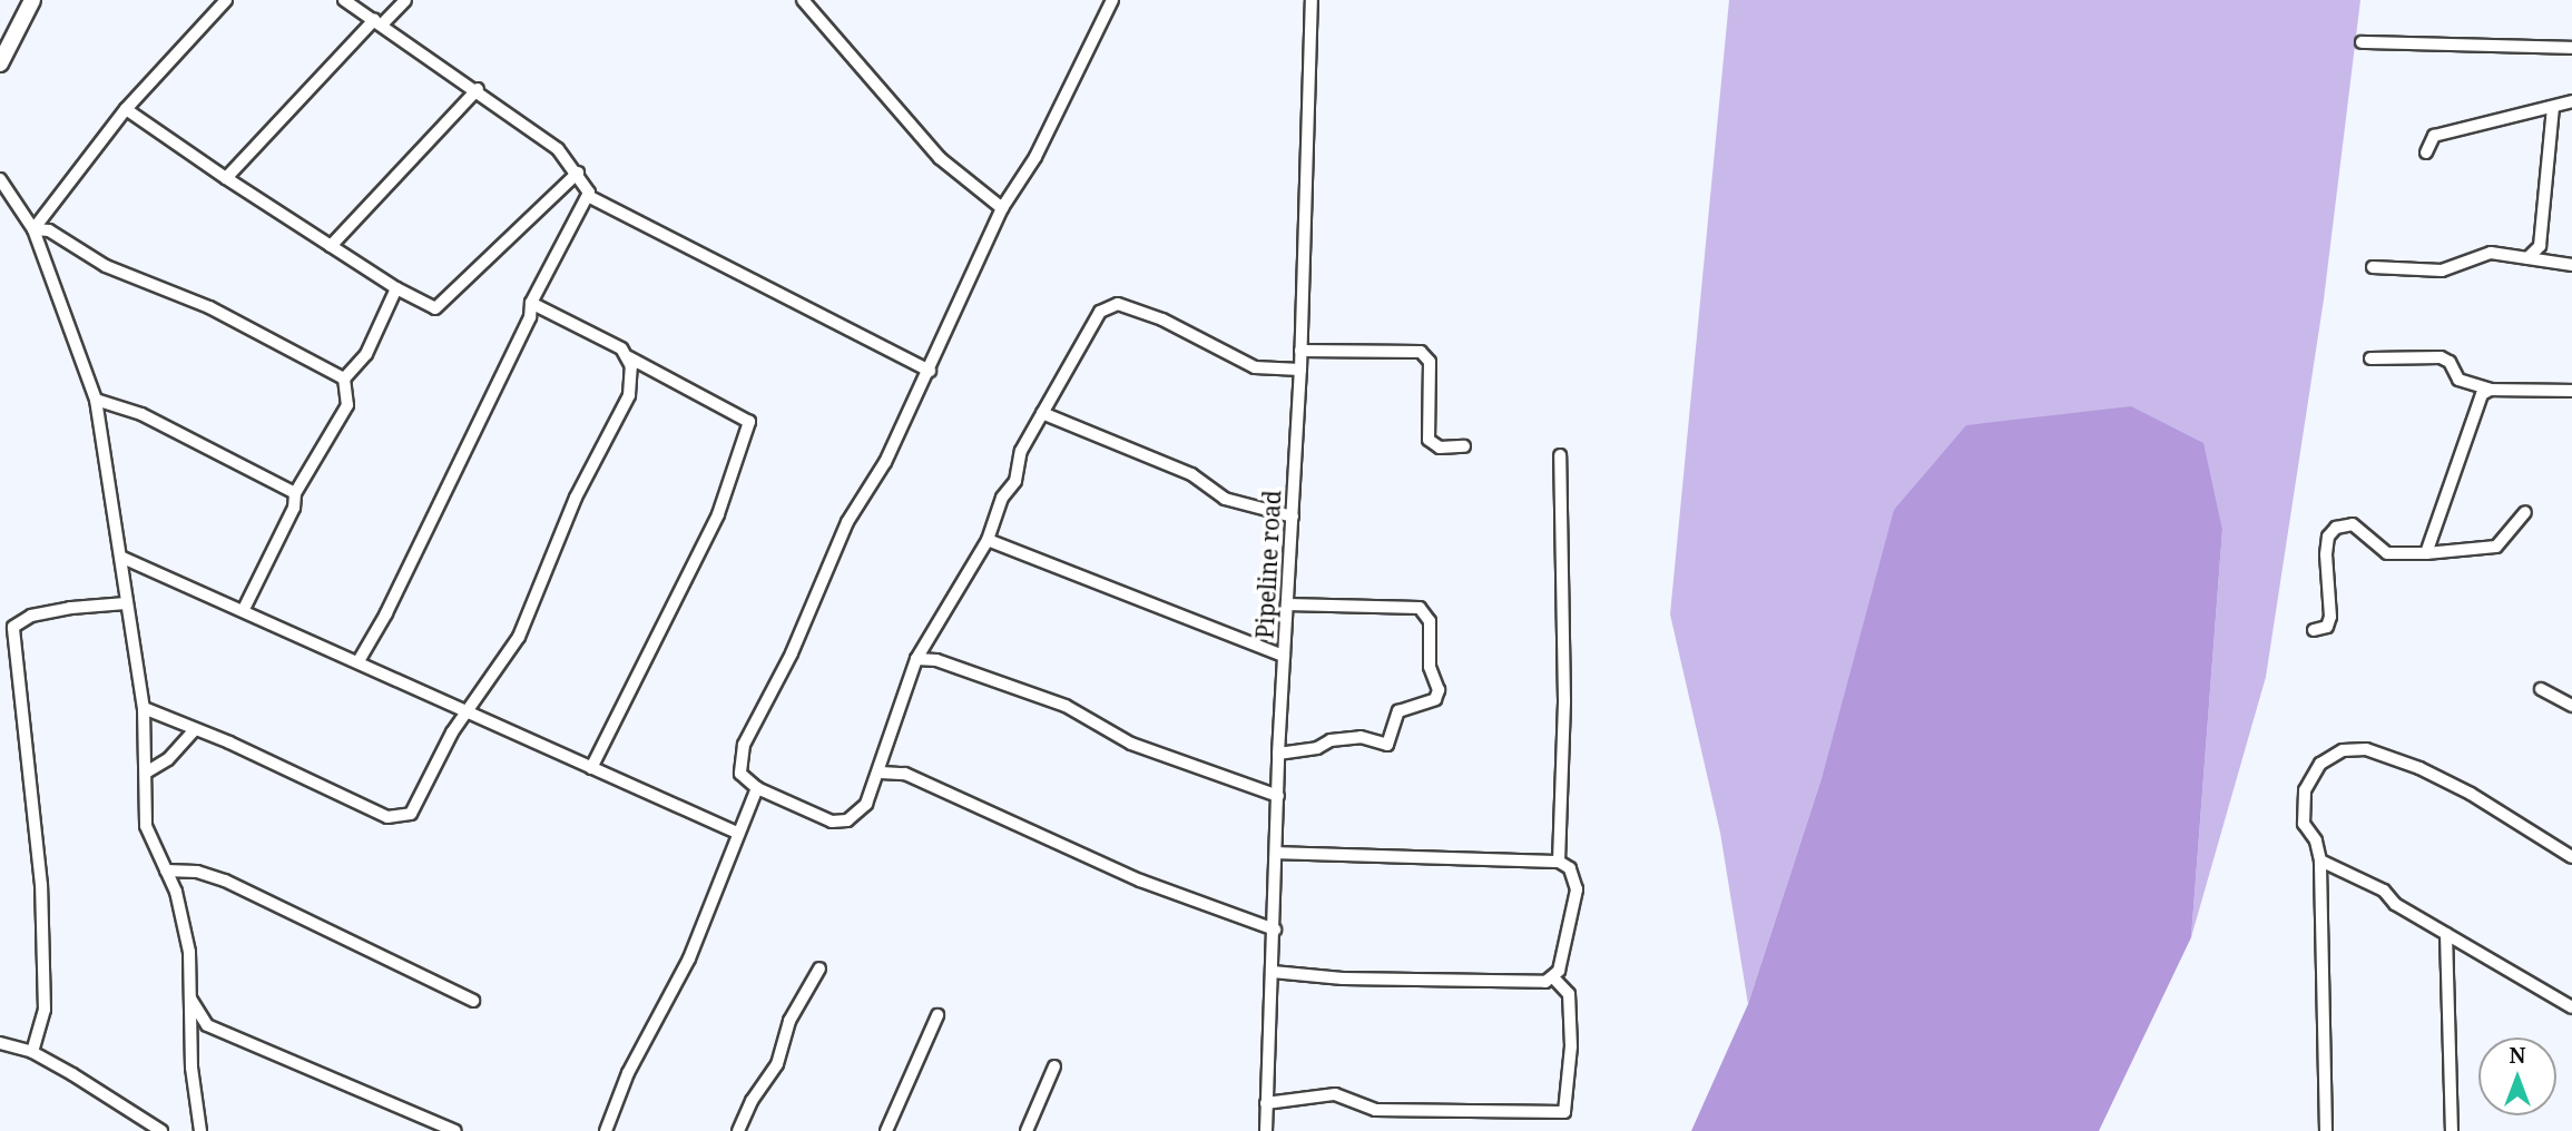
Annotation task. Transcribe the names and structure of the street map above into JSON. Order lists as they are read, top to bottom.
{
  "streets": {
    "street": ["Pipeline road"]
  },
  "north": "top"
}
